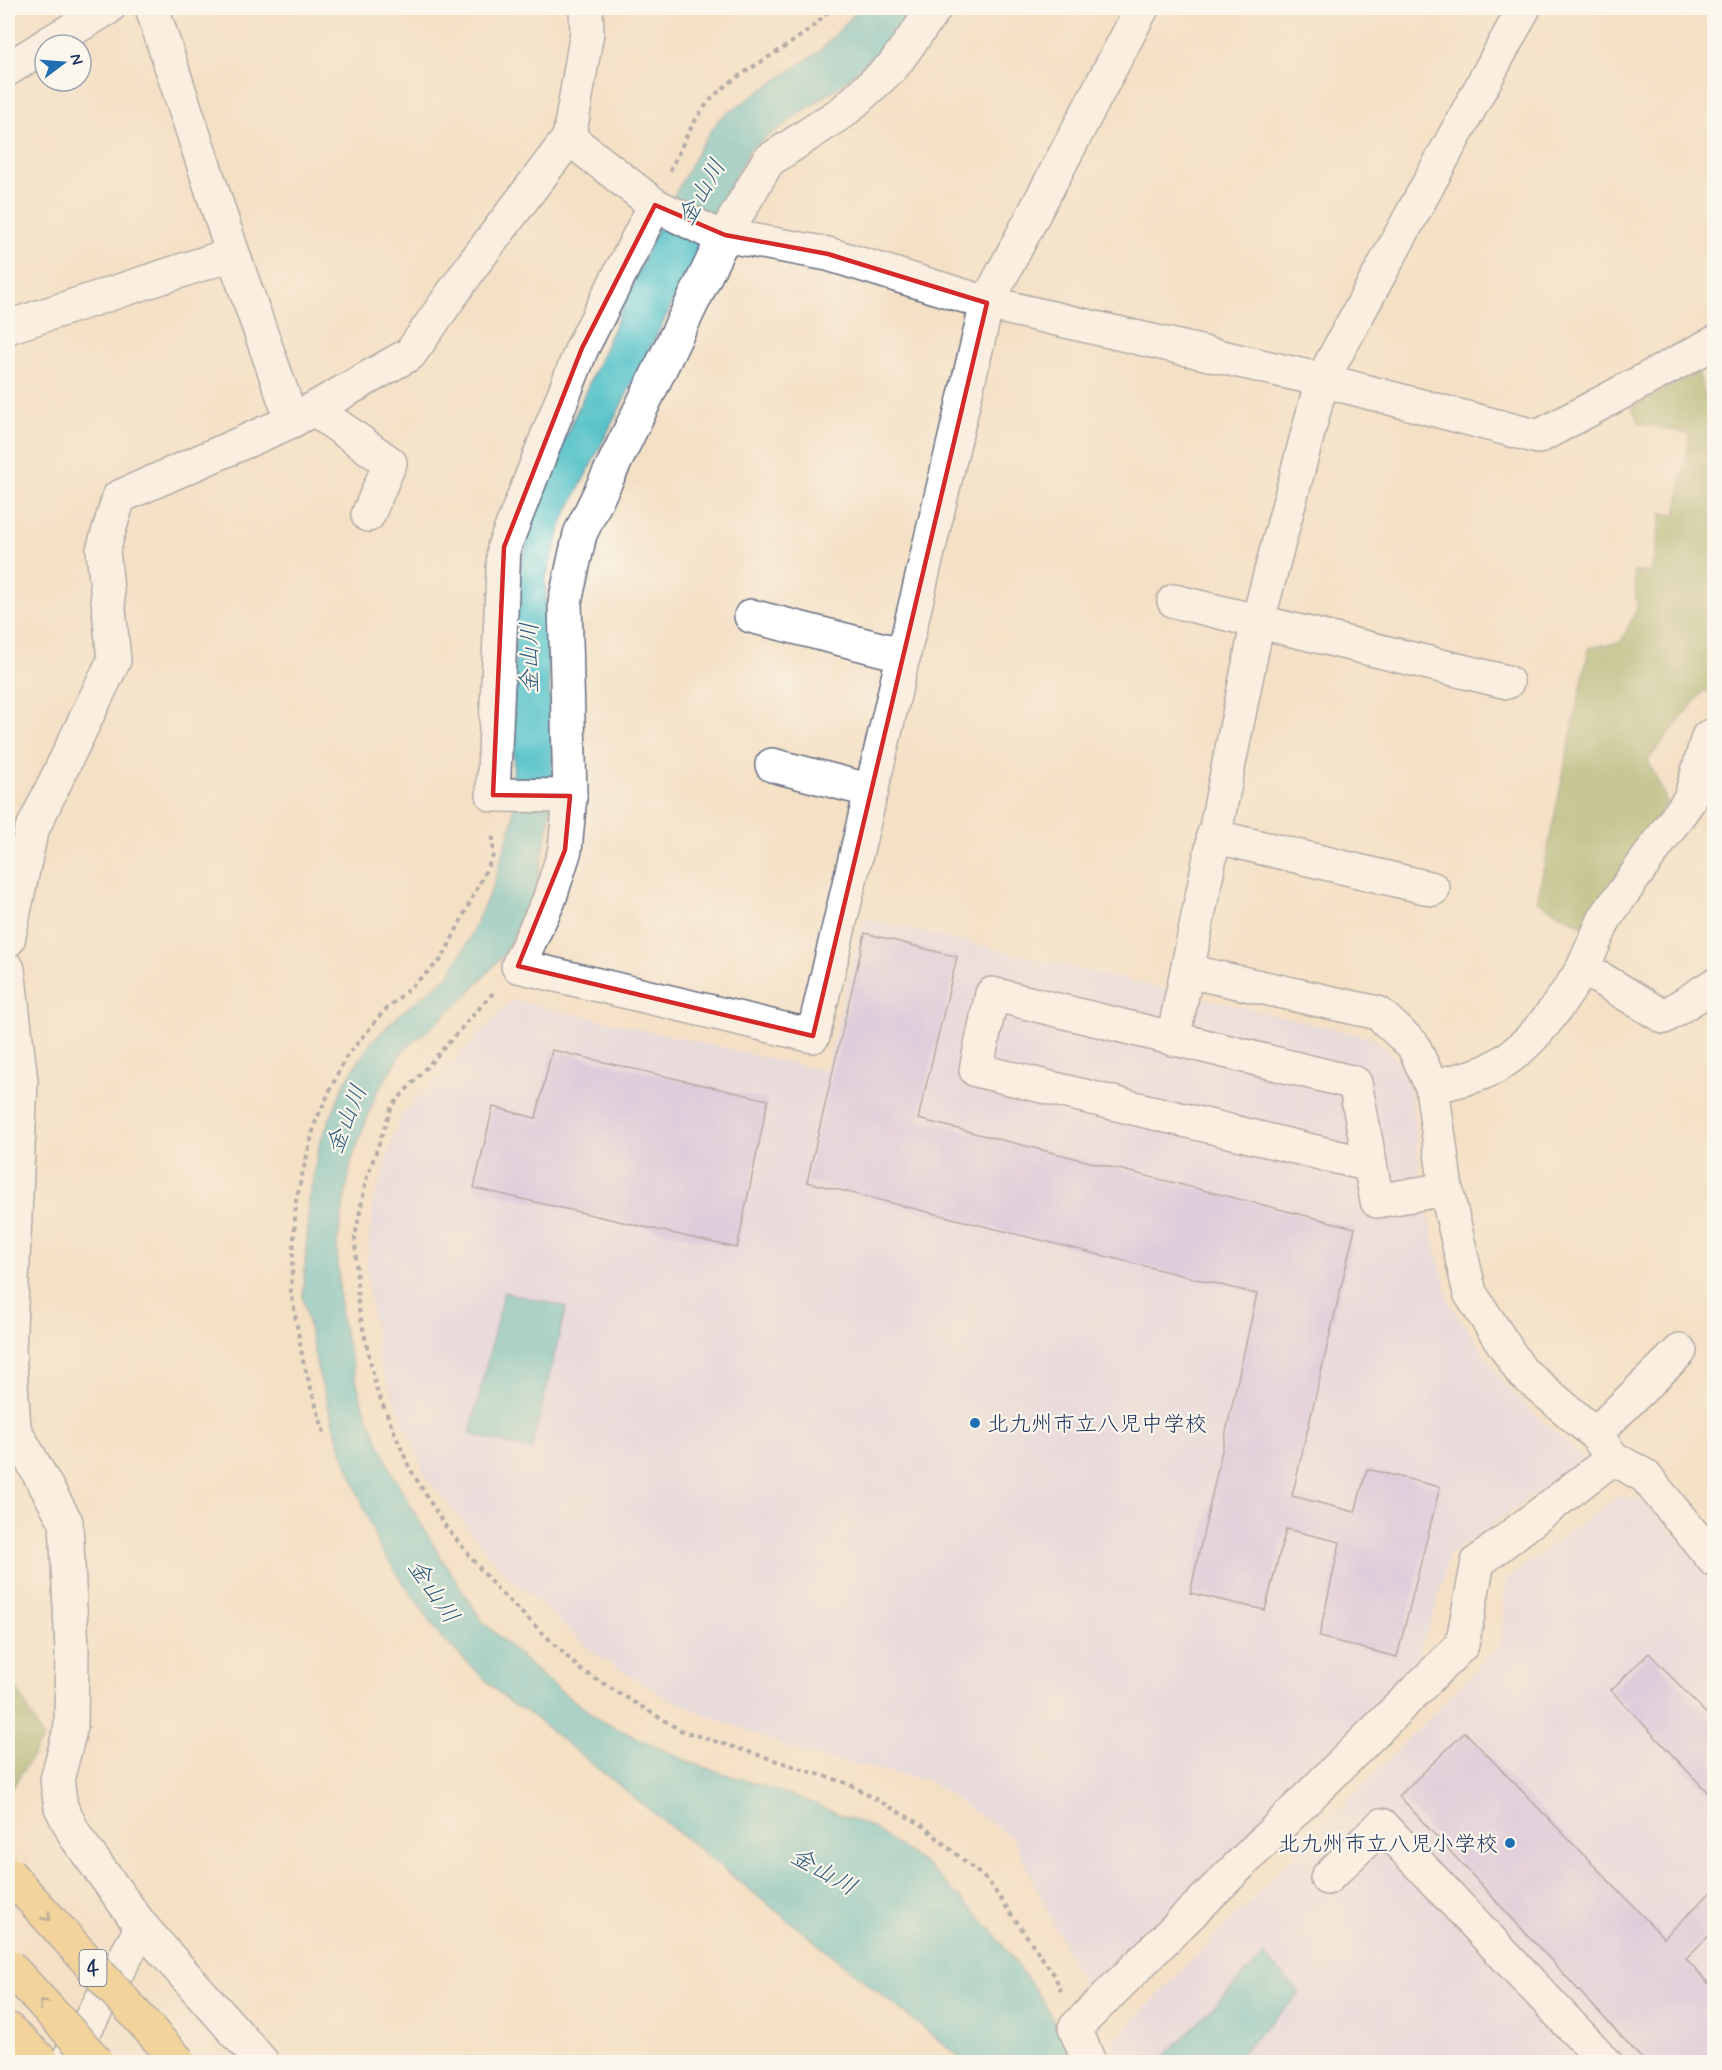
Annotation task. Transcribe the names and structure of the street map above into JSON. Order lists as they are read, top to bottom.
{
  "streets": {
    "highway": ["4"]
  },
  "water": ["金山川"],
  "places": ["北九州市立八児中学校", "北九州市立八児小学校"],
  "north": "right"
}
